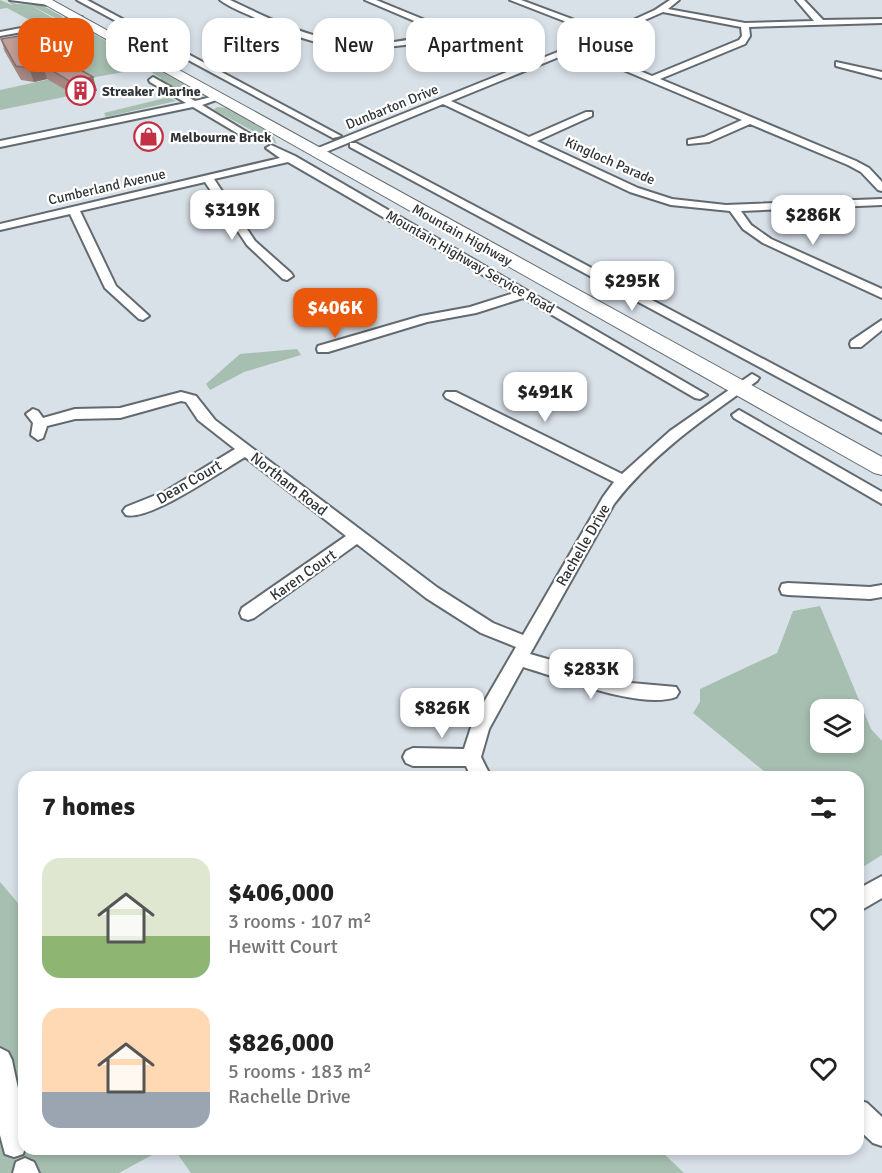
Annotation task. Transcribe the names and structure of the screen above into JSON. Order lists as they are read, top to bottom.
{
  "streets": {
    "main road": ["Mountain Highway"],
    "street": [
      "Dunbarton Drive",
      "Kingloch Parade",
      "Cumberland Avenue",
      "Mountain Highway Service Road",
      "Dean Court",
      "Northam Road",
      "Rachelle Drive",
      "Karen Court"
    ]
  },
  "crossings": [
    ["Dunbarton Drive", "Kingloch Parade"],
    ["Dunbarton Drive", "Mountain Highway"],
    ["Cumberland Avenue", "Mountain Highway Service Road"],
    ["Mountain Highway", "Rachelle Drive"],
    ["Dean Court", "Northam Road"],
    ["Northam Road", "Rachelle Drive"],
    ["Northam Road", "Karen Court"]
  ],
  "places": {
    "building": ["Streaker Marine"],
    "shop": ["Melbourne Brick"]
  },
  "page": {
    "chip": [
      "Buy",
      "Rent",
      "Filters",
      "New",
      "Apartment",
      "House"
    ],
    "price": [
      "$319K",
      "$286K",
      "$295K",
      "$406K",
      "$491K",
      "$283K",
      "$826K"
    ],
    "heading": "7 homes",
    "list": [
      {
        "name": "$406,000",
        "note": "3 rooms · 107 m² · Hewitt Court"
      },
      {
        "name": "$826,000",
        "note": "5 rooms · 183 m² · Rachelle Drive"
      }
    ]
  }
}
